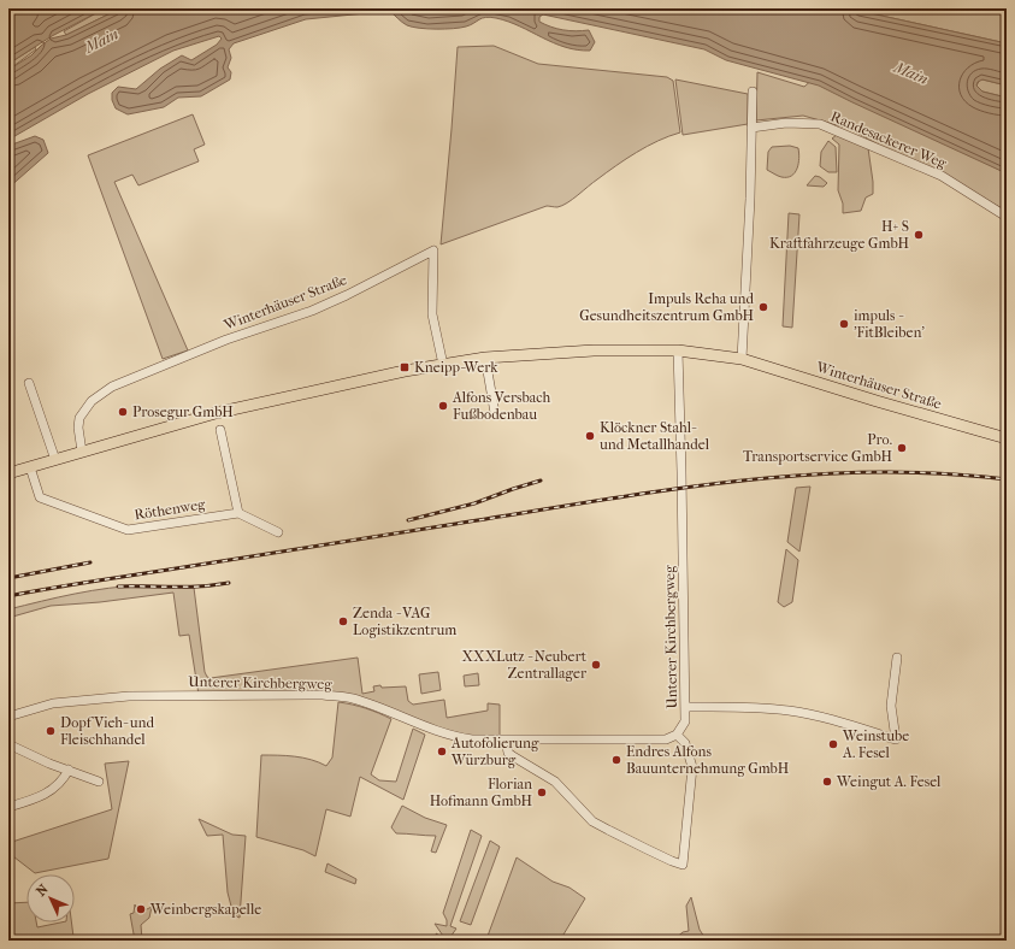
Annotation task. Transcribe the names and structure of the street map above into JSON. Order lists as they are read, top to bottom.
{
  "streets": {
    "main road": ["Winterhäuser Straße"],
    "street": ["Randesackerer Weg", "Röthenweg", "Unterer Kirchbergweg"]
  },
  "crossings": [
    ["Winterhäuser Straße", "Röthenweg"],
    ["Winterhäuser Straße", "Unterer Kirchbergweg"]
  ],
  "water": ["Main"],
  "places": {
    "other": [
      "H+ S Kraftfahrzeuge GmbH",
      "Impuls Reha und Gesundheitszentrum GmbH",
      "impuls - 'FitBleiben'",
      "Alfons Versbach Fußbodenbau",
      "Prosegur GmbH",
      "Klöckner Stahl- und Metallhandel",
      "Pro. Transportservice GmbH",
      "Zenda - VAG Logistikzentrum",
      "XXXLutz - Neubert Zentrallager",
      "Dopf Vieh- und Fleischhandel",
      "Weinstube A. Fesel",
      "Autofolierung Würzburg",
      "Endres Alfons Bauunternehmung GmbH",
      "Weingut A. Fesel",
      "Florian Hofmann GmbH",
      "Weinbergskapelle"
    ],
    "transit": ["Kneipp-Werk"]
  },
  "north": "top left"
}
